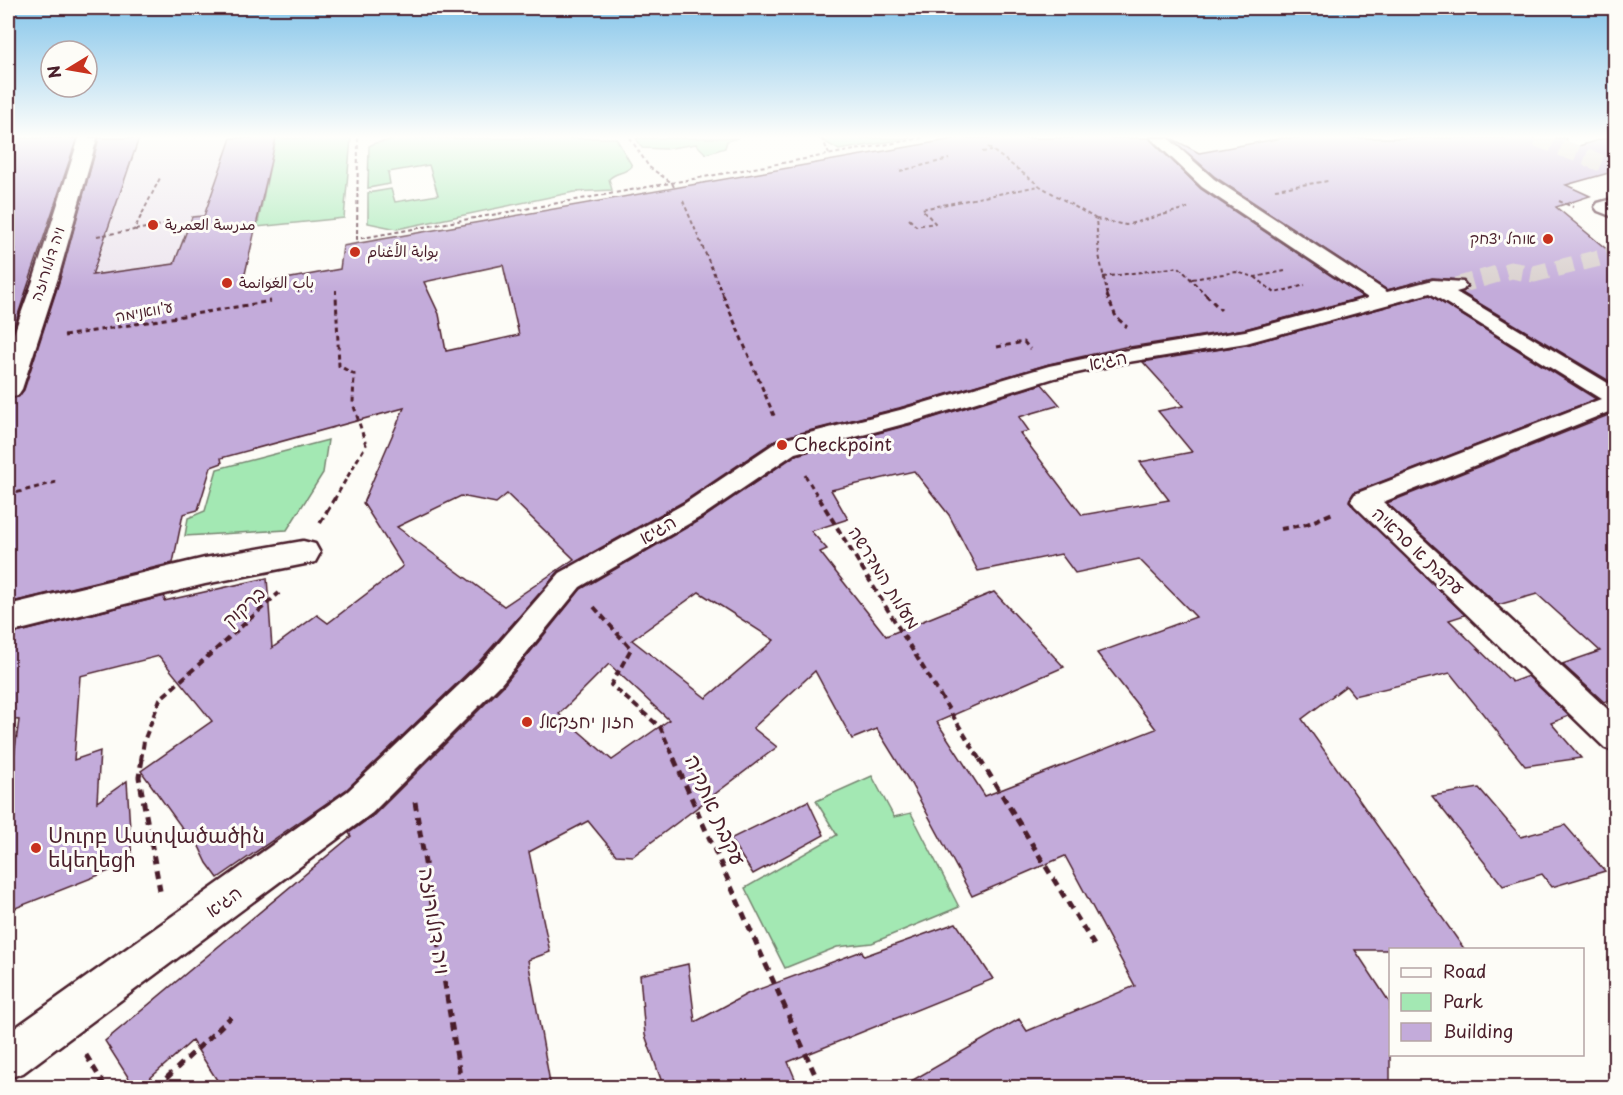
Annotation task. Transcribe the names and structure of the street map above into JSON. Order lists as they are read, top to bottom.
{
  "streets": {
    "street": ["ויה דולורוזה", "הגיא", "עקבת א סראיה"],
    "path": [
      "ע'וואנימה",
      "מעלות המדרשה",
      "ברקוק",
      "עקבת אתקיה"
    ]
  },
  "crossings": [
    ["ויה דולורוזה", "ע'וואנימה"],
    ["ויה דולורוזה", "הגיא"],
    ["הגיא", "עקבת א סראיה"],
    ["הגיא", "מעלות המדרשה"],
    ["הגיא", "ברקוק"],
    ["הגיא", "עקבת אתקיה"]
  ],
  "places": [
    "مدرسة العمرية",
    "אוהל יצחק",
    "بوابة الأغنام",
    "باب الغوانمة",
    "Checkpoint",
    "חזון יחזקאל",
    "Սուրբ Աստվածածին եկեղեցի"
  ],
  "legend": ["Road", "Park", "Building"],
  "north": "left"
}
